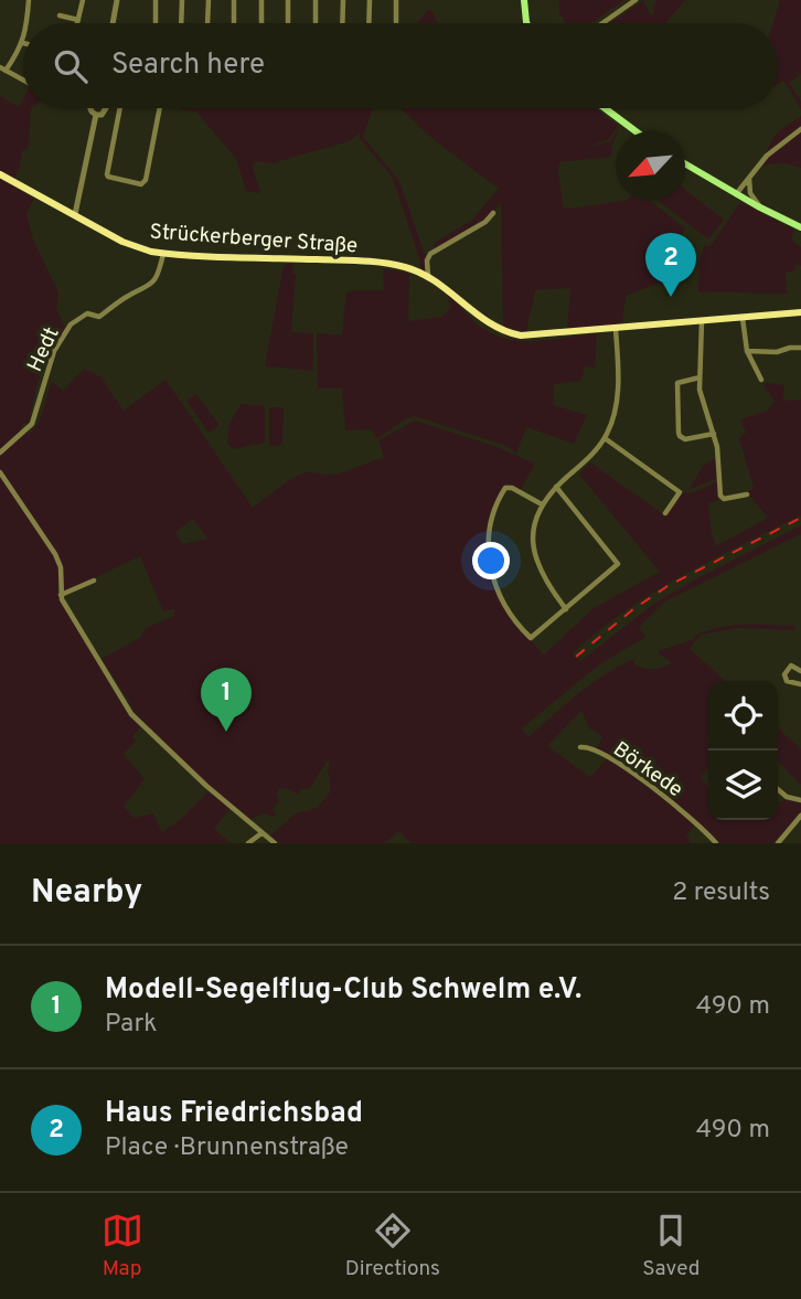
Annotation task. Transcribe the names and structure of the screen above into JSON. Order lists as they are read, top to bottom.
{
  "streets": {
    "main road": ["Strückerberger Straße"],
    "street": ["Hedt", "Börkede"]
  },
  "crossings": [
    ["Strückerberger Straße", "Hedt"]
  ],
  "north": "bottom left",
  "page": {
    "search": "Search here",
    "pins": ["2", "1"],
    "heading": ["Nearby", "2 results"],
    "list": [
      {
        "mark": "1",
        "name": "Modell-Segelflug-Club Schwelm e.V.",
        "note": "Park",
        "value": "490 m"
      },
      {
        "mark": "2",
        "name": "Haus Friedrichsbad",
        "note": "Place · Brunnenstraße",
        "value": "490 m"
      }
    ],
    "nav": ["Map", "Directions", "Saved"]
  }
}
